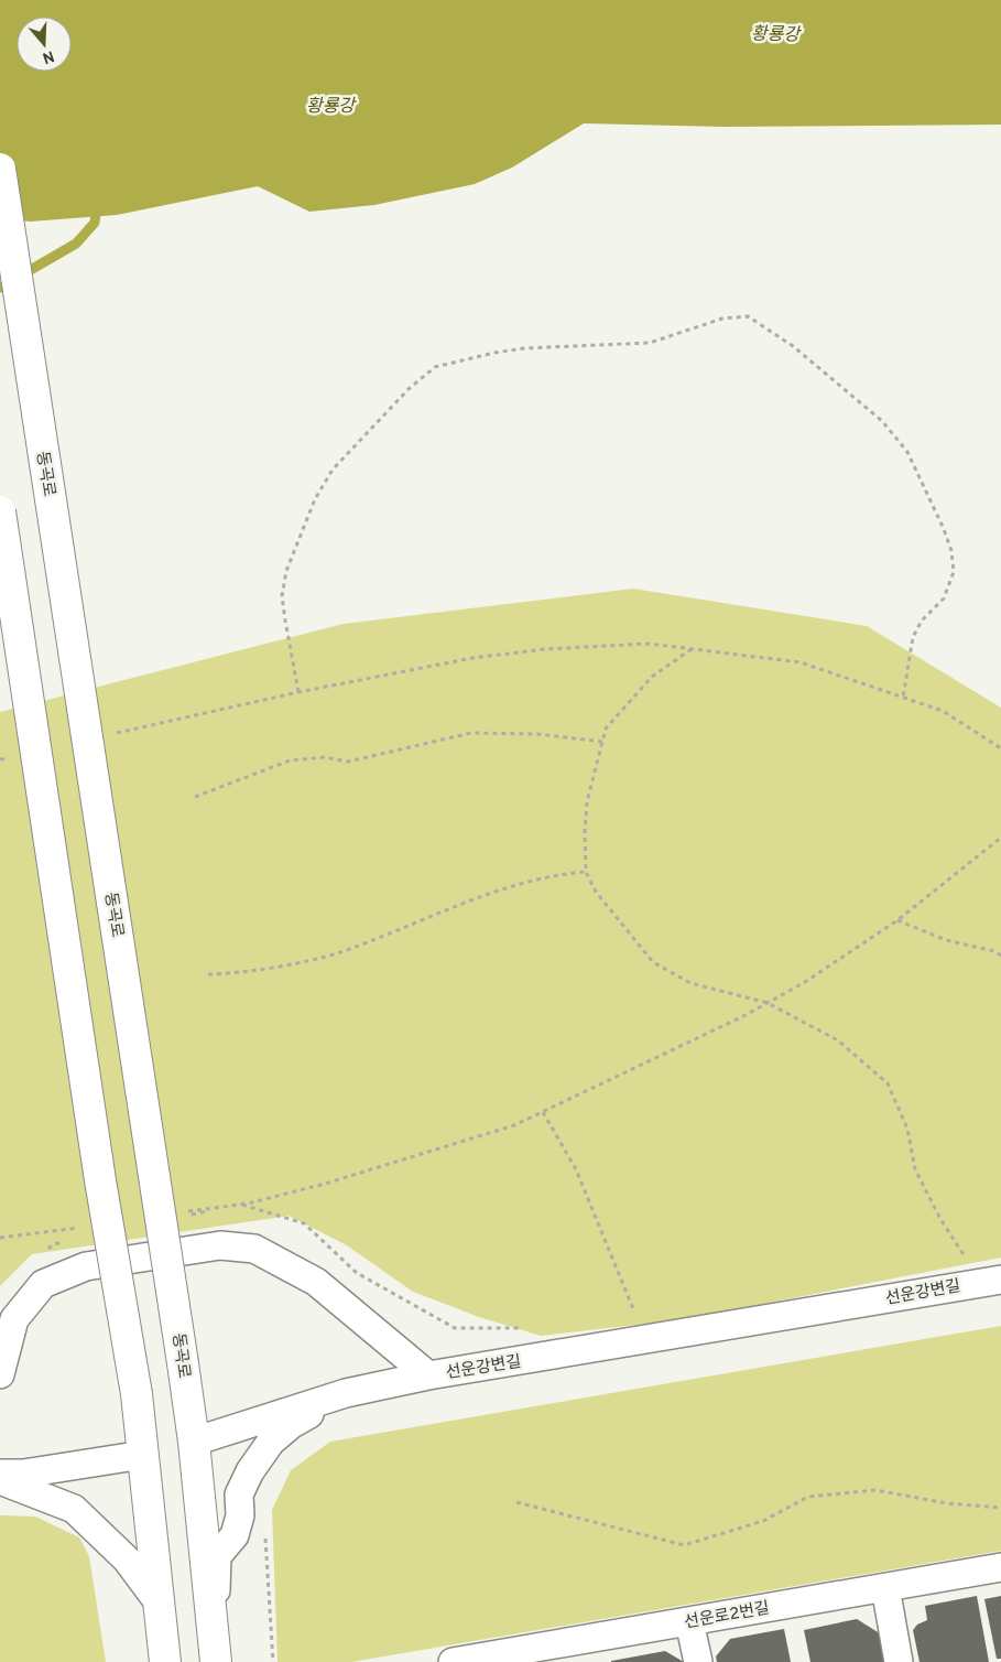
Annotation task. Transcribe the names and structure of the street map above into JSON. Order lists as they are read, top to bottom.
{
  "streets": {
    "main road": ["동곡로"],
    "street": ["선운강변길", "선운로2번길"]
  },
  "water": ["황룡강"],
  "north": "bottom"
}
